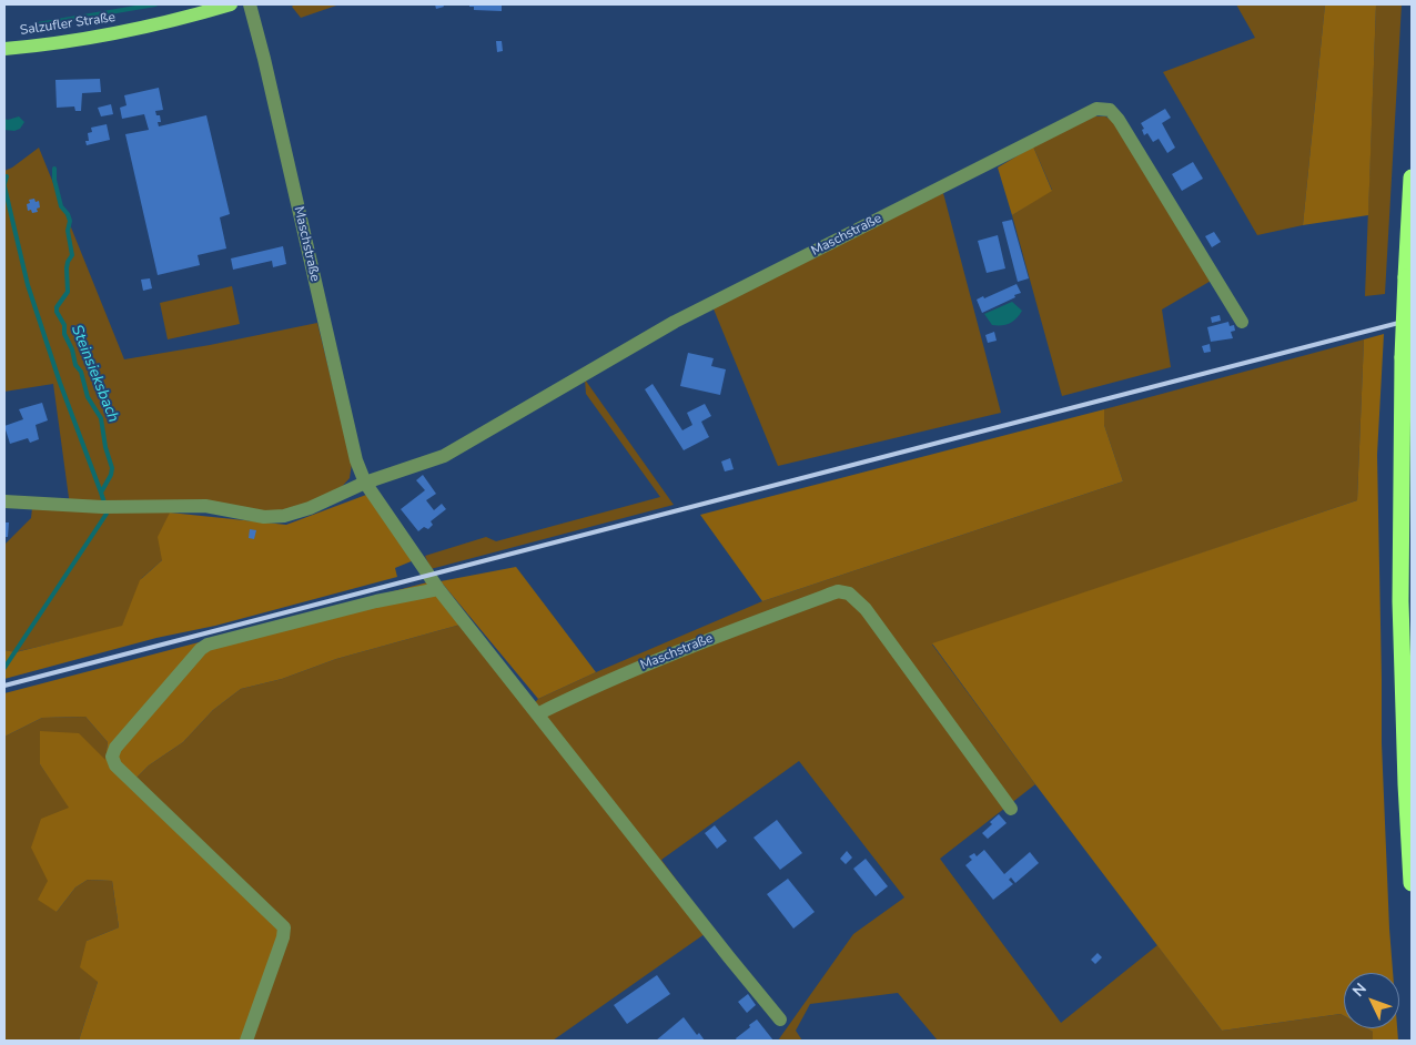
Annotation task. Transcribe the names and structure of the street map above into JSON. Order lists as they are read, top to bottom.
{
  "streets": {
    "main road": ["Salzufler Straße"],
    "street": ["Maschstraße"]
  },
  "water": ["Steinsieksbach"],
  "north": "top left"
}
